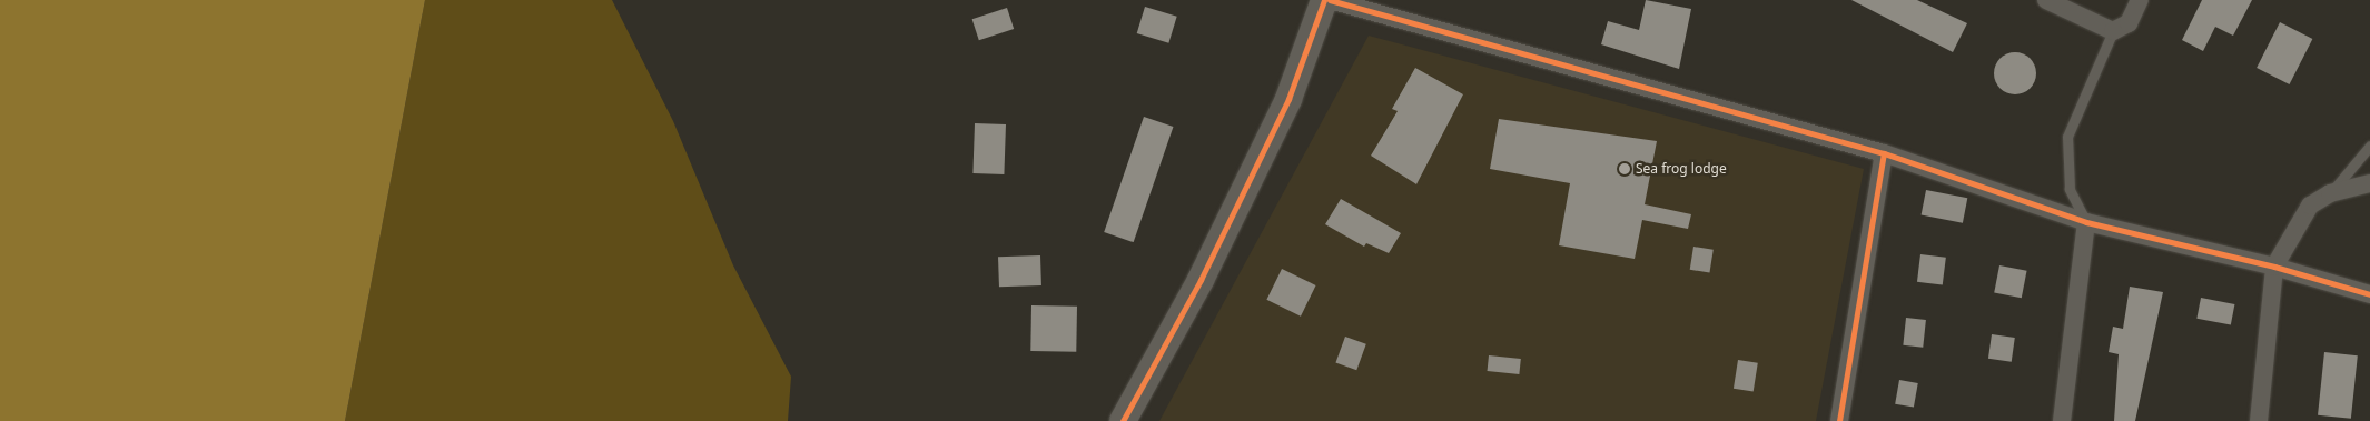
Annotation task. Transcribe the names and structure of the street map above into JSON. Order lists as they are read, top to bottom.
{
  "places": ["Sea frog lodge"]
}
